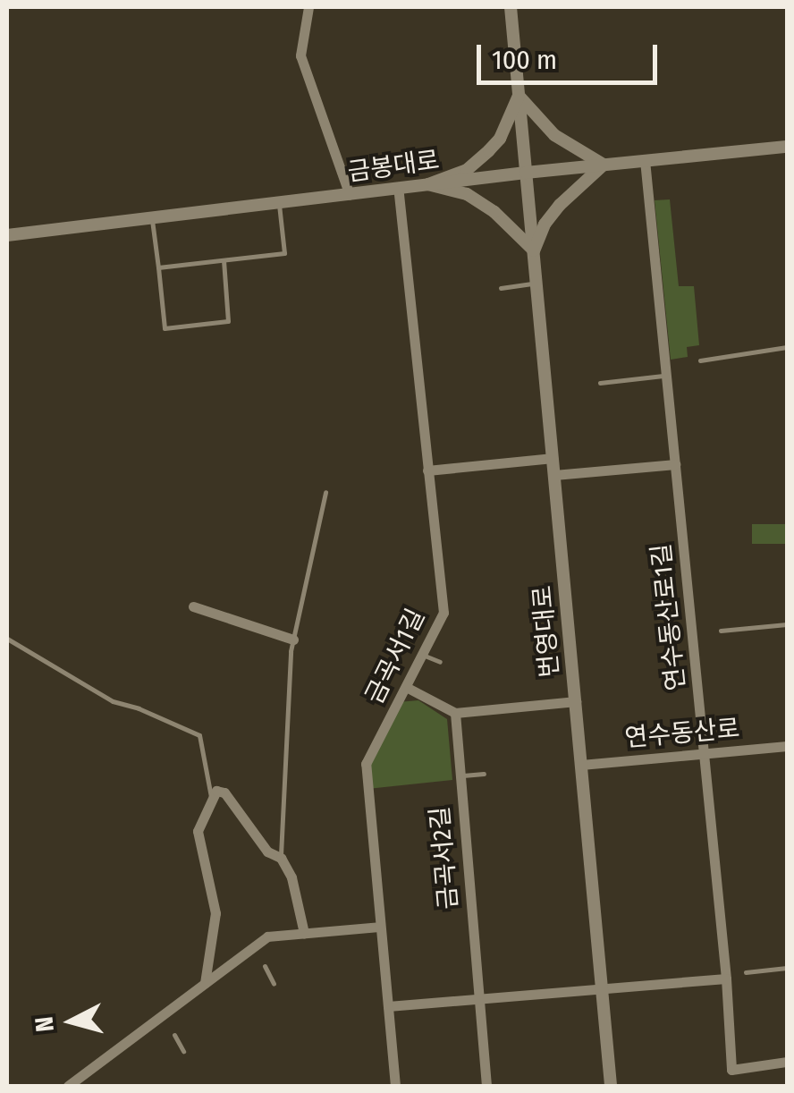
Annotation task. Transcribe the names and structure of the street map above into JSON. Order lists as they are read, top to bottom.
{
  "streets": {
    "street": [
      "금봉대로",
      "연수동산로1길",
      "번영대로",
      "금곡서1길",
      "연수동산로",
      "금곡서2길"
    ]
  },
  "crossings": [
    ["금봉대로", "연수동산로1길"],
    ["금봉대로", "번영대로"],
    ["금봉대로", "금곡서1길"],
    ["연수동산로1길", "연수동산로"],
    ["번영대로", "연수동산로"]
  ],
  "scale_bar": "100 m",
  "north": "left"
}
